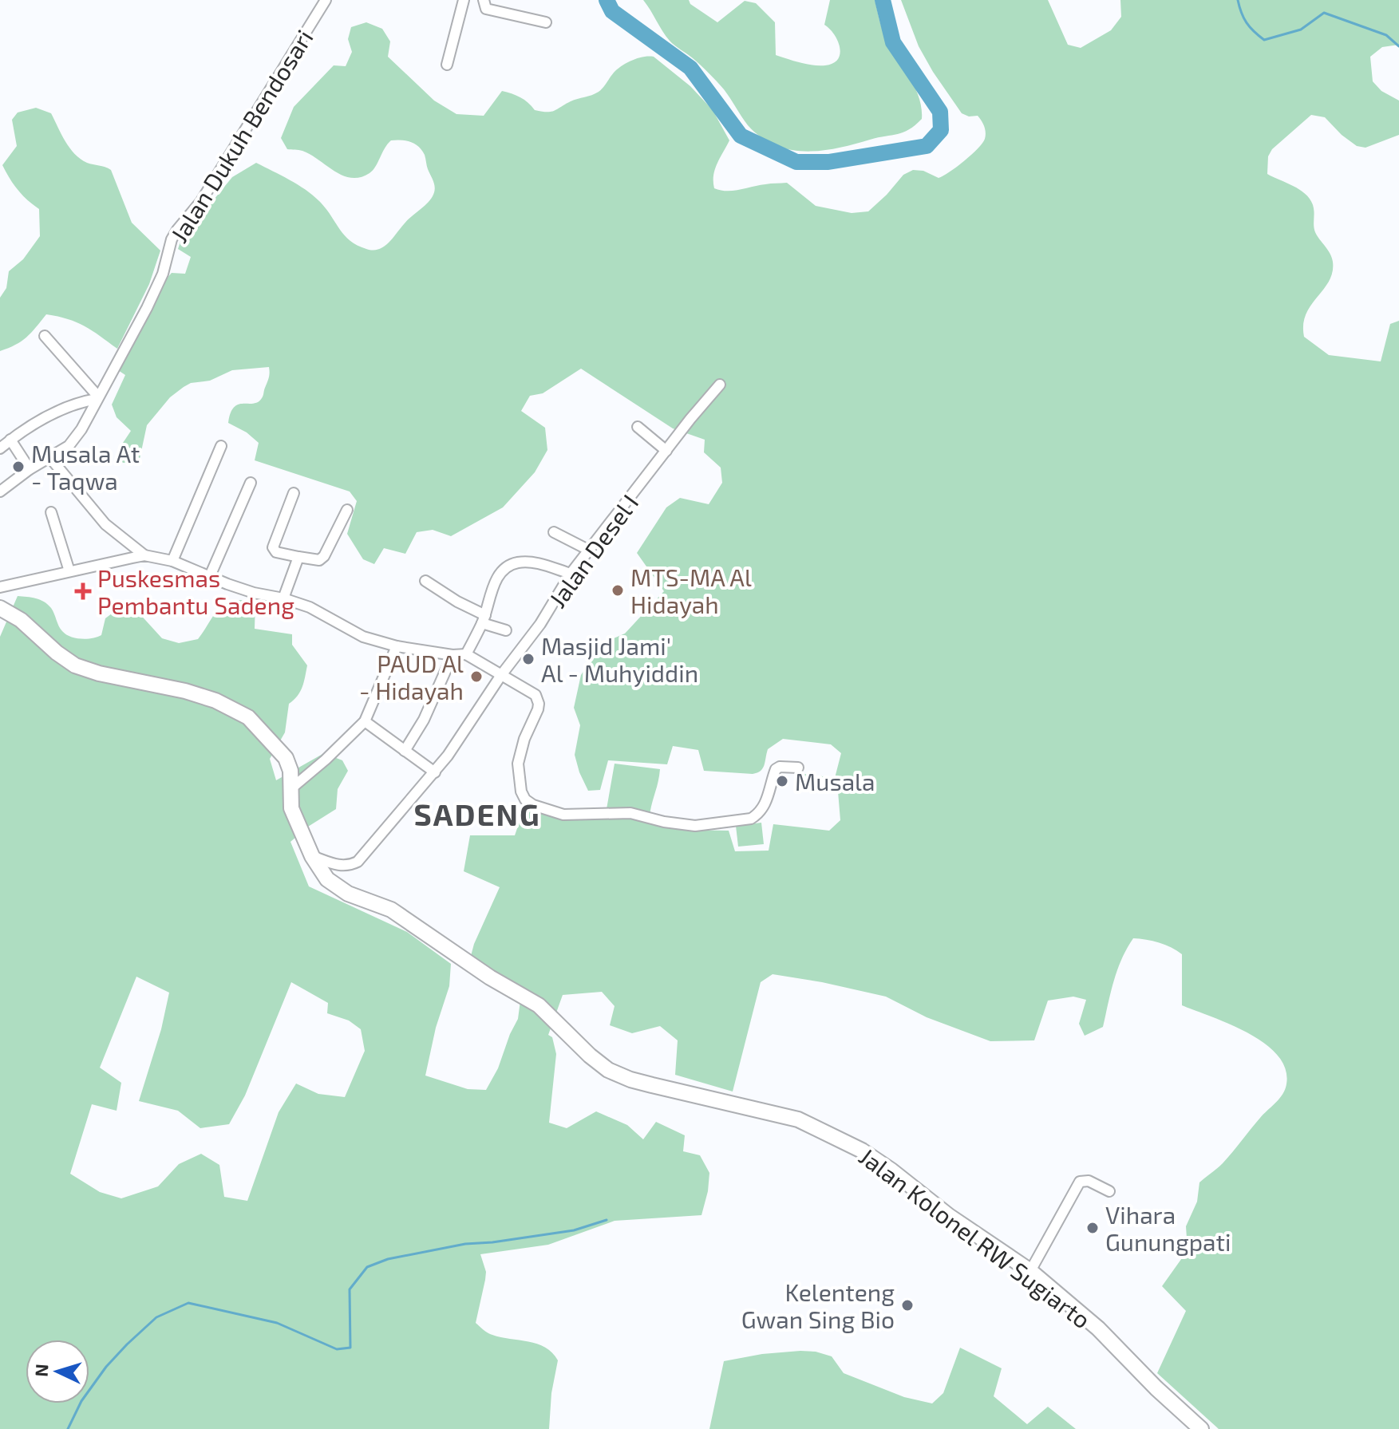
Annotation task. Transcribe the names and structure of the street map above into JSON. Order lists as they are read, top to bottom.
{
  "streets": {
    "main road": ["Jalan Kolonel RW Sugiarto"],
    "street": ["Jalan Dukuh Bendosari", "Jalan Desel I"]
  },
  "crossings": [
    ["Jalan Desel I", "Jalan Kolonel RW Sugiarto"]
  ],
  "districts": ["SADENG"],
  "places": {
    "other": [
      "Musala At - Taqwa",
      "MTS-MA Al Hidayah",
      "Masjid Jami' Al - Muhyiddin",
      "PAUD Al - Hidayah",
      "Musala",
      "Vihara Gunungpati",
      "Kelenteng Gwan Sing Bio"
    ],
    "health": ["Puskesmas Pembantu Sadeng"]
  },
  "north": "left"
}
